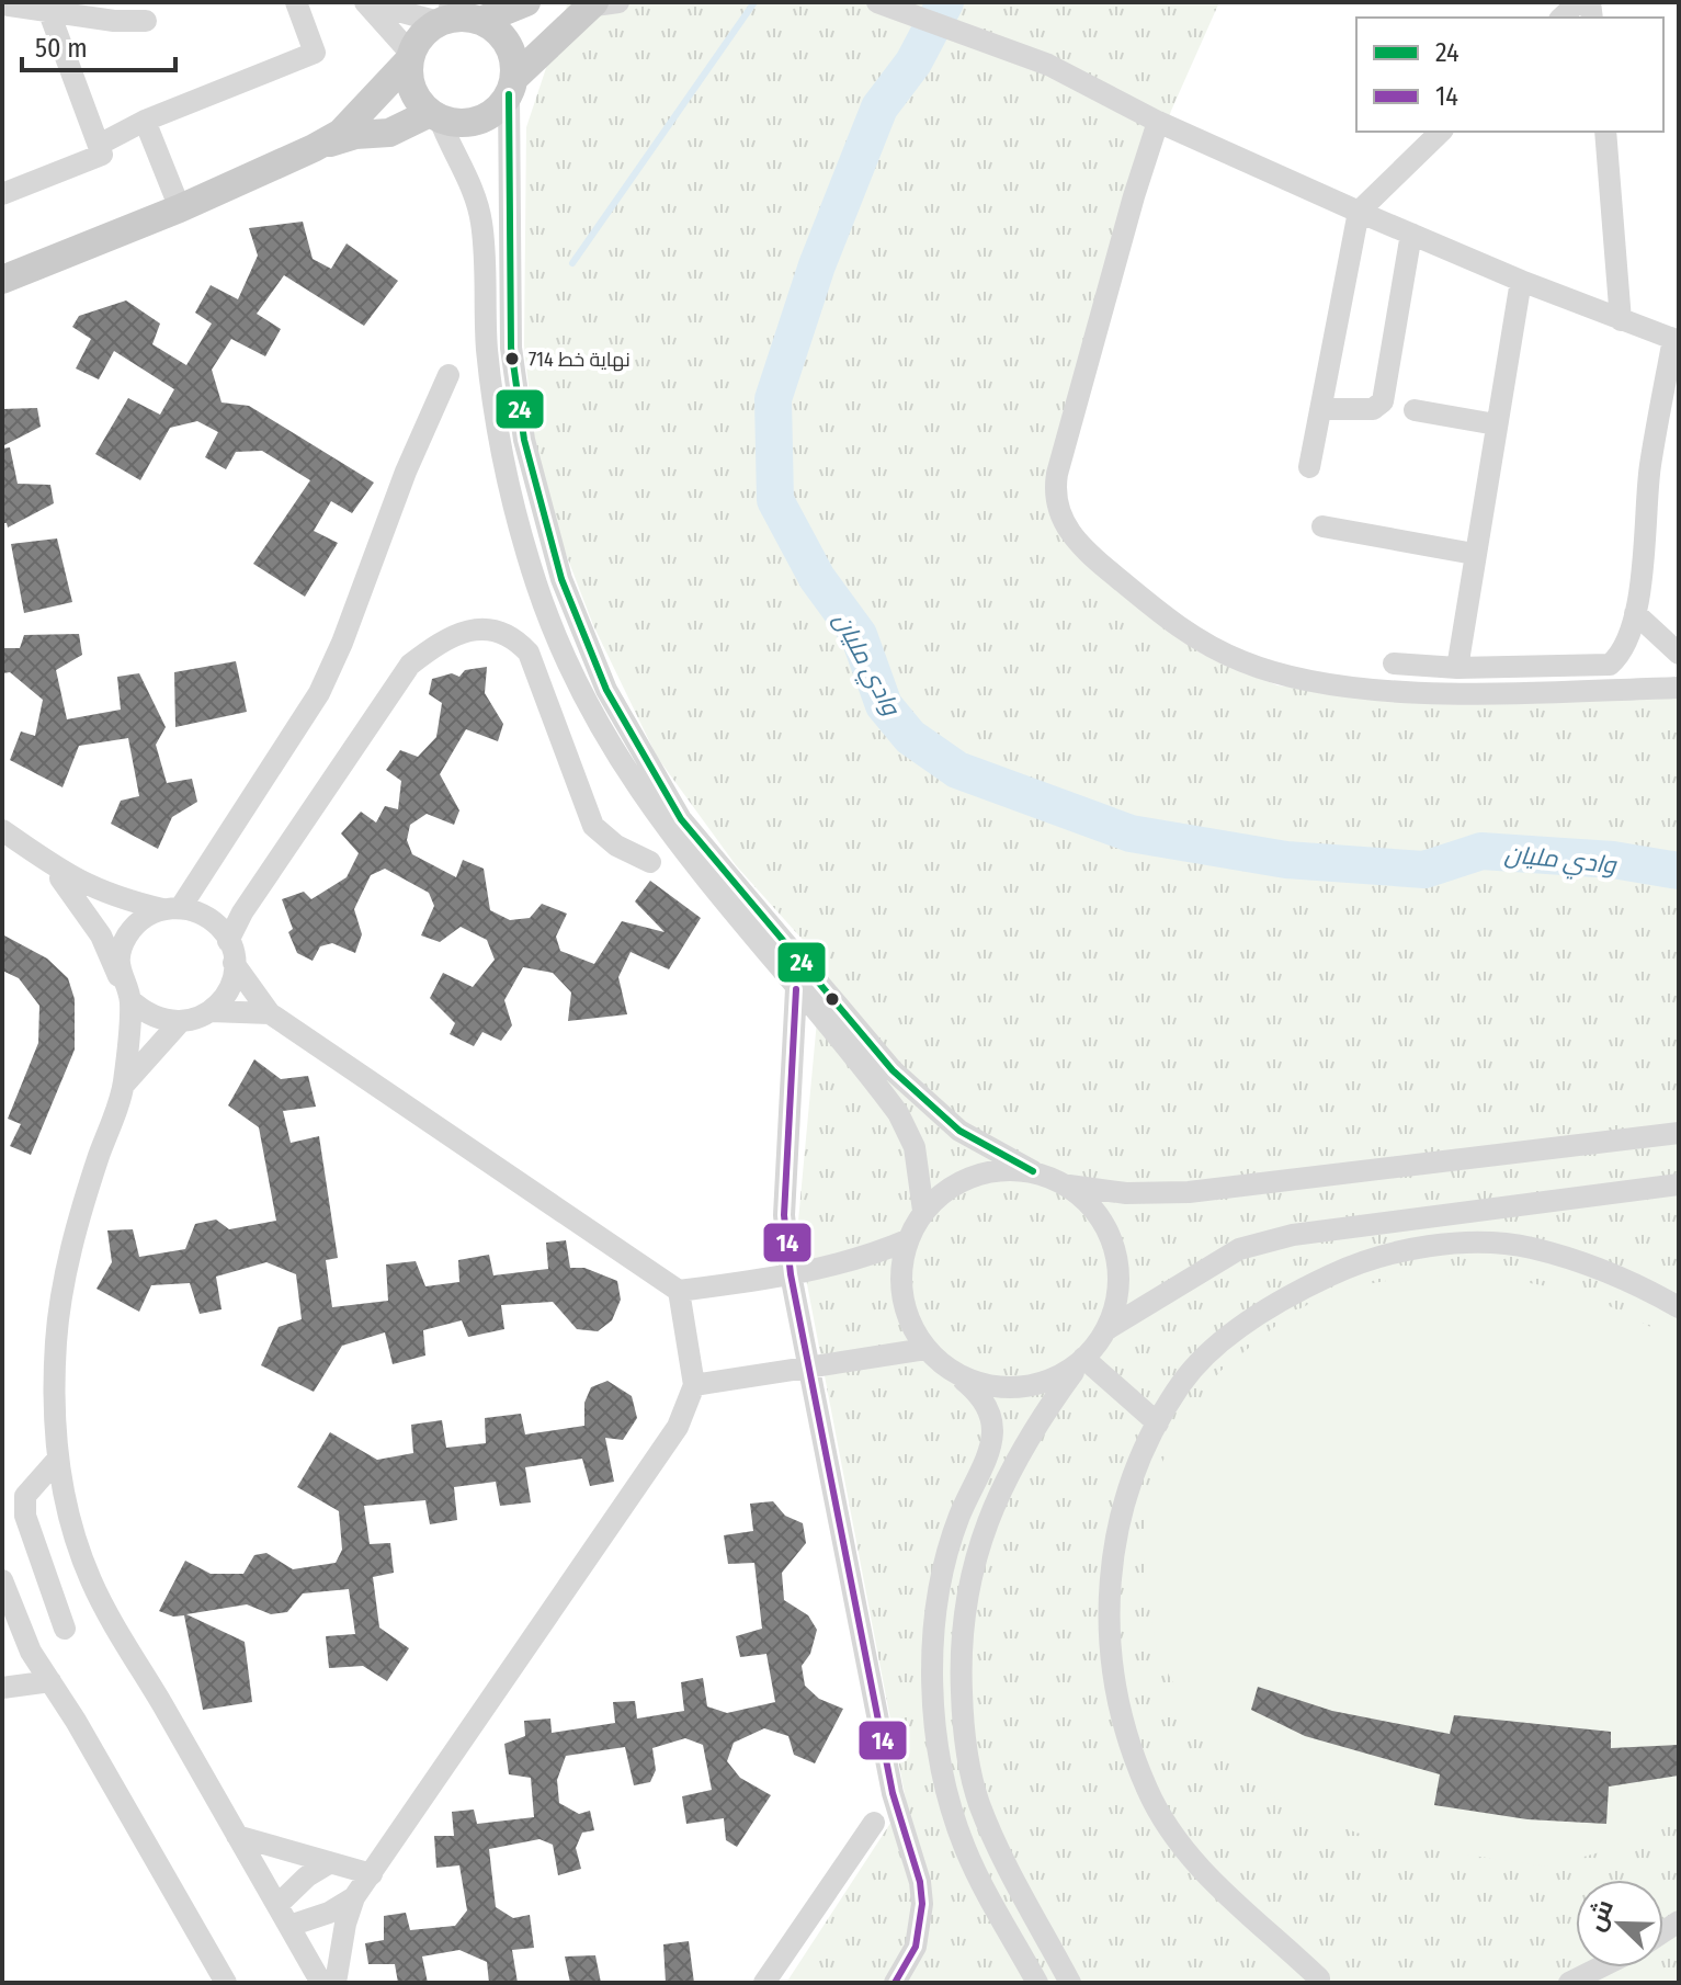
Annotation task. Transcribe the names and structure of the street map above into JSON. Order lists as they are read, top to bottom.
{
  "water": ["وادي مليان"],
  "places": ["نهاية خط 714"],
  "lines": ["transit line 24", "transit line 14"],
  "legend": ["24", "14"],
  "scale_bar": "50 m",
  "north": "top left"
}
